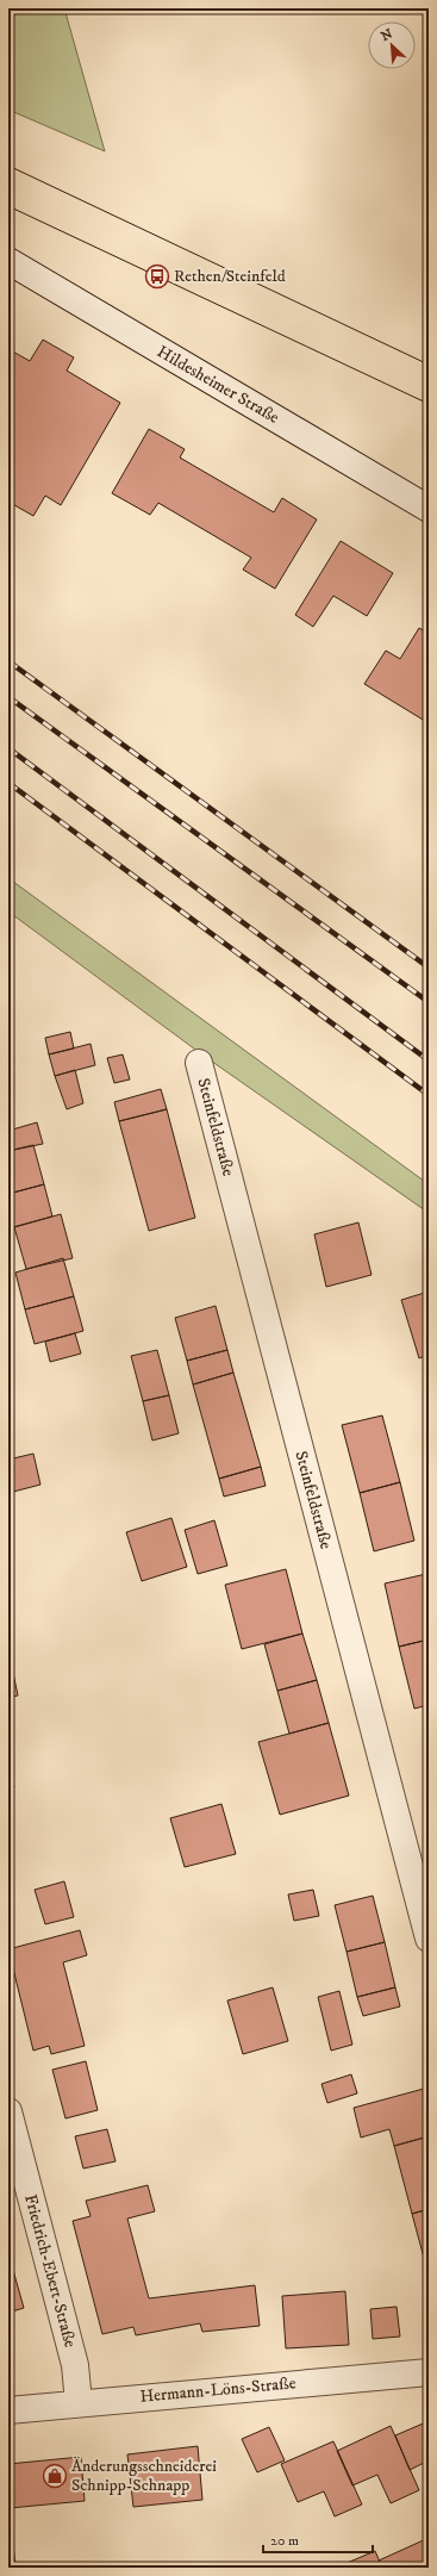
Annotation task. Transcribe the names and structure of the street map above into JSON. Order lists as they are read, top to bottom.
{
  "streets": {
    "street": [
      "Hildesheimer Straße",
      "Steinfeldstraße",
      "Friedrich-Ebert-Straße",
      "Hermann-Löns-Straße"
    ]
  },
  "crossings": [
    ["Friedrich-Ebert-Straße", "Hermann-Löns-Straße"]
  ],
  "places": {
    "bus stop": ["Rethen/Steinfeld"],
    "shop": ["Änderungsschneiderei Schnipp-Schnapp"]
  },
  "scale_bar": "20 m",
  "north": "top left"
}
